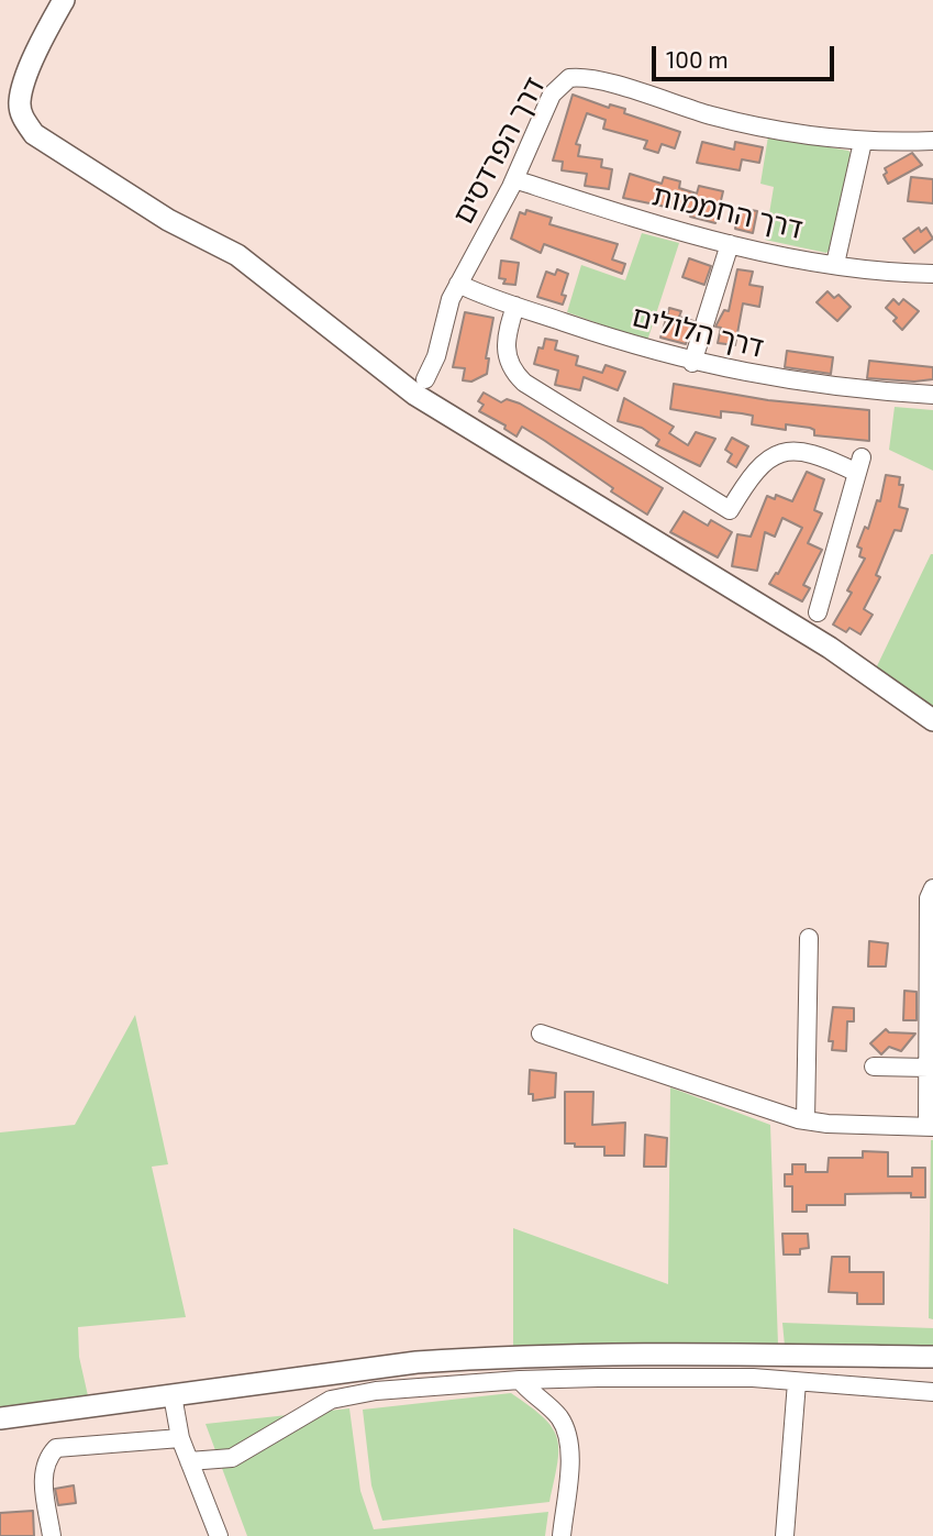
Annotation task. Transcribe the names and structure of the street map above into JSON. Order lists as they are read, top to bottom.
{
  "streets": {
    "street": ["דרך הפרדסים", "דרך החממות", "דרך הלולים"]
  },
  "crossings": [
    ["דרך הפרדסים", "דרך החממות"],
    ["דרך הפרדסים", "דרך הלולים"]
  ],
  "scale_bar": "100 m"
}
